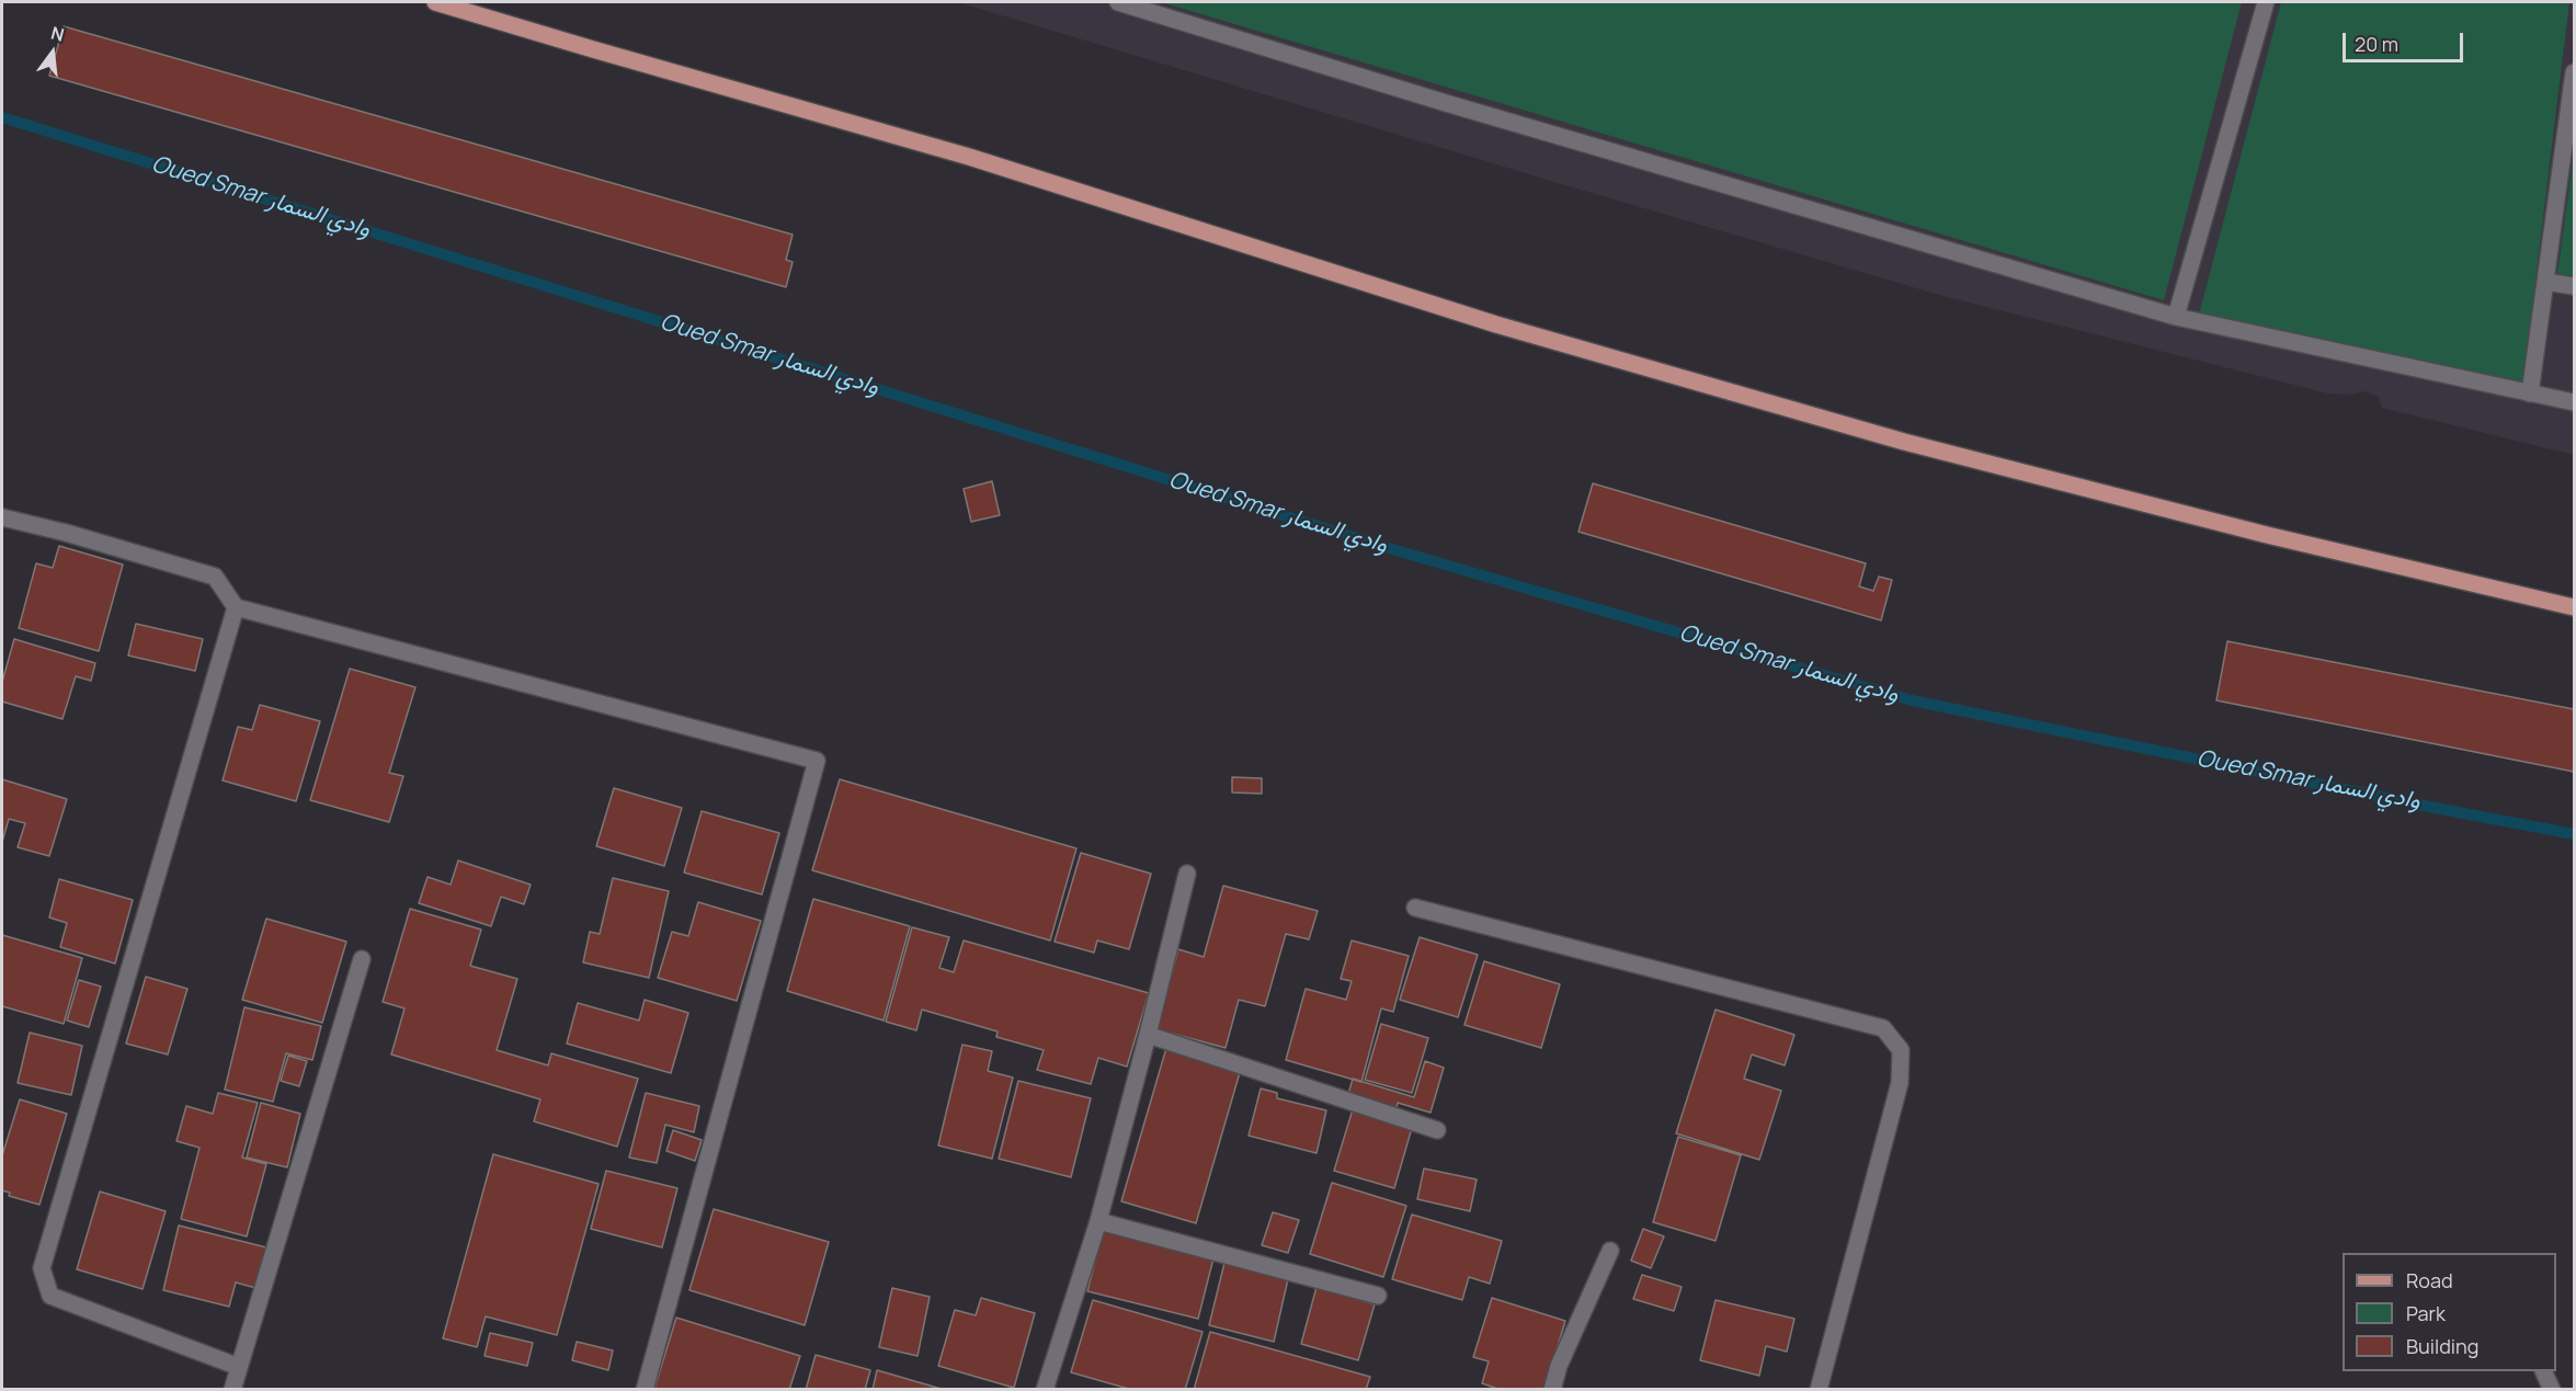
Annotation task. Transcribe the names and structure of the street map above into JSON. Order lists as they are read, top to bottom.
{
  "water": ["Oued Smar وادي السمار"],
  "legend": ["Road", "Park", "Building"],
  "scale_bar": "20 m",
  "north": "top"
}
